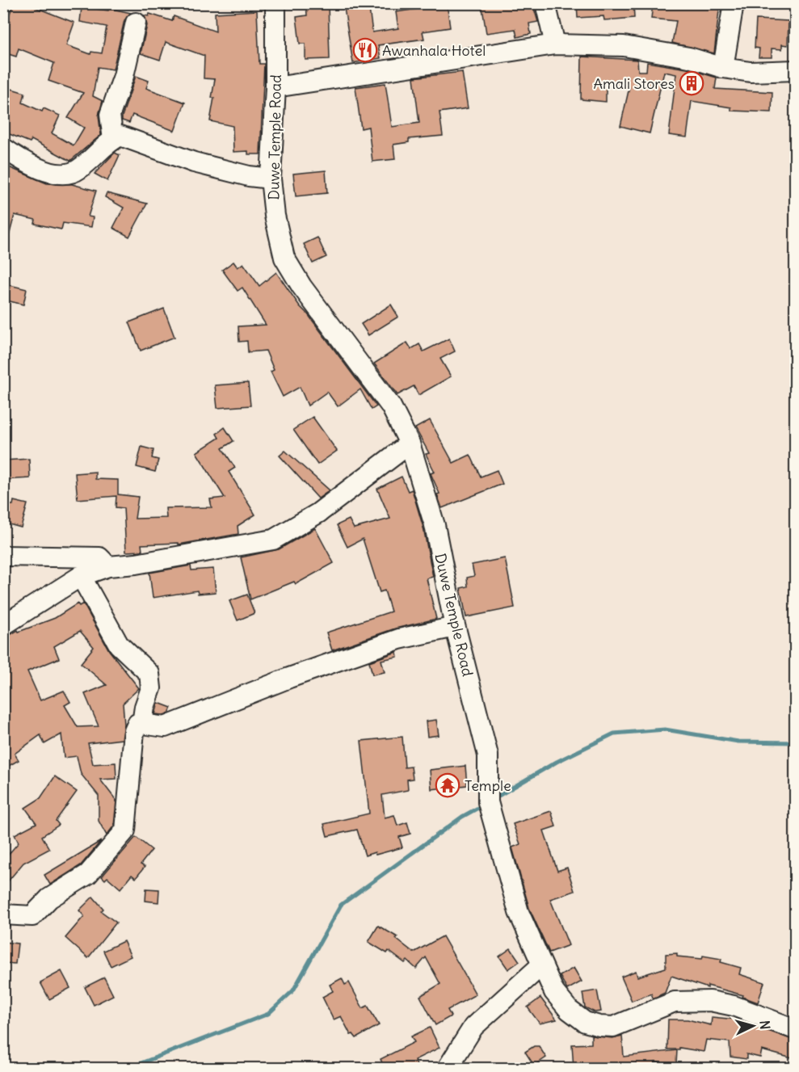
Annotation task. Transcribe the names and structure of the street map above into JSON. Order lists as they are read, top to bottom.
{
  "streets": {
    "street": ["Duwe Temple Road"]
  },
  "places": {
    "restaurant": ["Awanhala Hotel"],
    "building": ["Amali Stores"],
    "temple": ["Temple"]
  },
  "north": "right"
}
